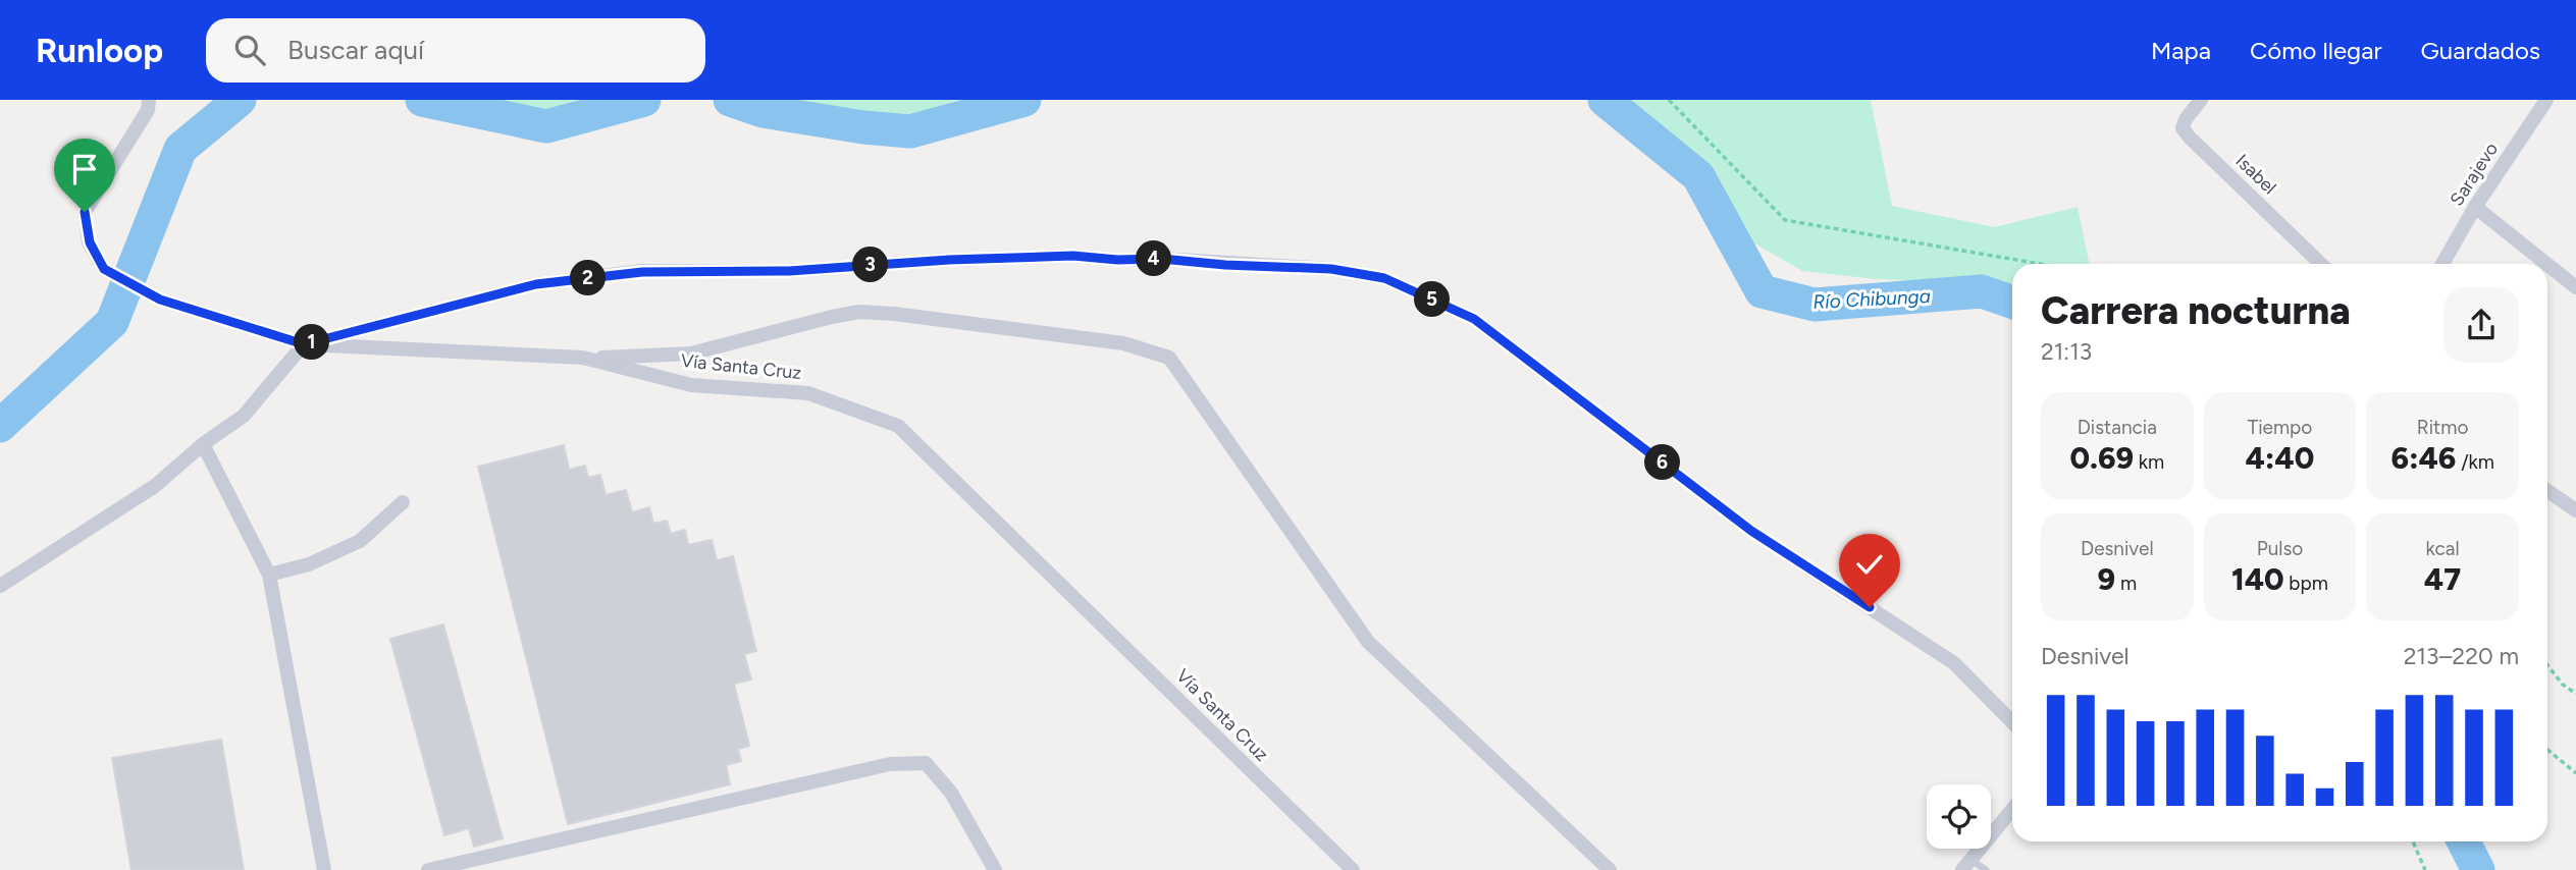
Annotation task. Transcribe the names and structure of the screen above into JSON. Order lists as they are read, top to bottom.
{
  "streets": {
    "street": ["Isabel", "Sarajevo", "Vía Santa Cruz"]
  },
  "water": ["Río Chibunga"],
  "page": {
    "header": "Runloop",
    "search": "Buscar aquí",
    "nav": ["Mapa", "Cómo llegar", "Guardados"],
    "pins": [
      "4",
      "3",
      "2",
      "5",
      "1",
      "6"
    ],
    "heading": ["Carrera nocturna", "21:13"],
    "stats": [
      ["Distancia", "0.69 km"],
      ["Tiempo", "4:40"],
      ["Ritmo", "6:46 /km"],
      ["Desnivel", "9 m"],
      ["Pulso", "140 bpm"],
      ["kcal", "47"]
    ],
    "chart": ["Desnivel", "213–220 m"]
  }
}
